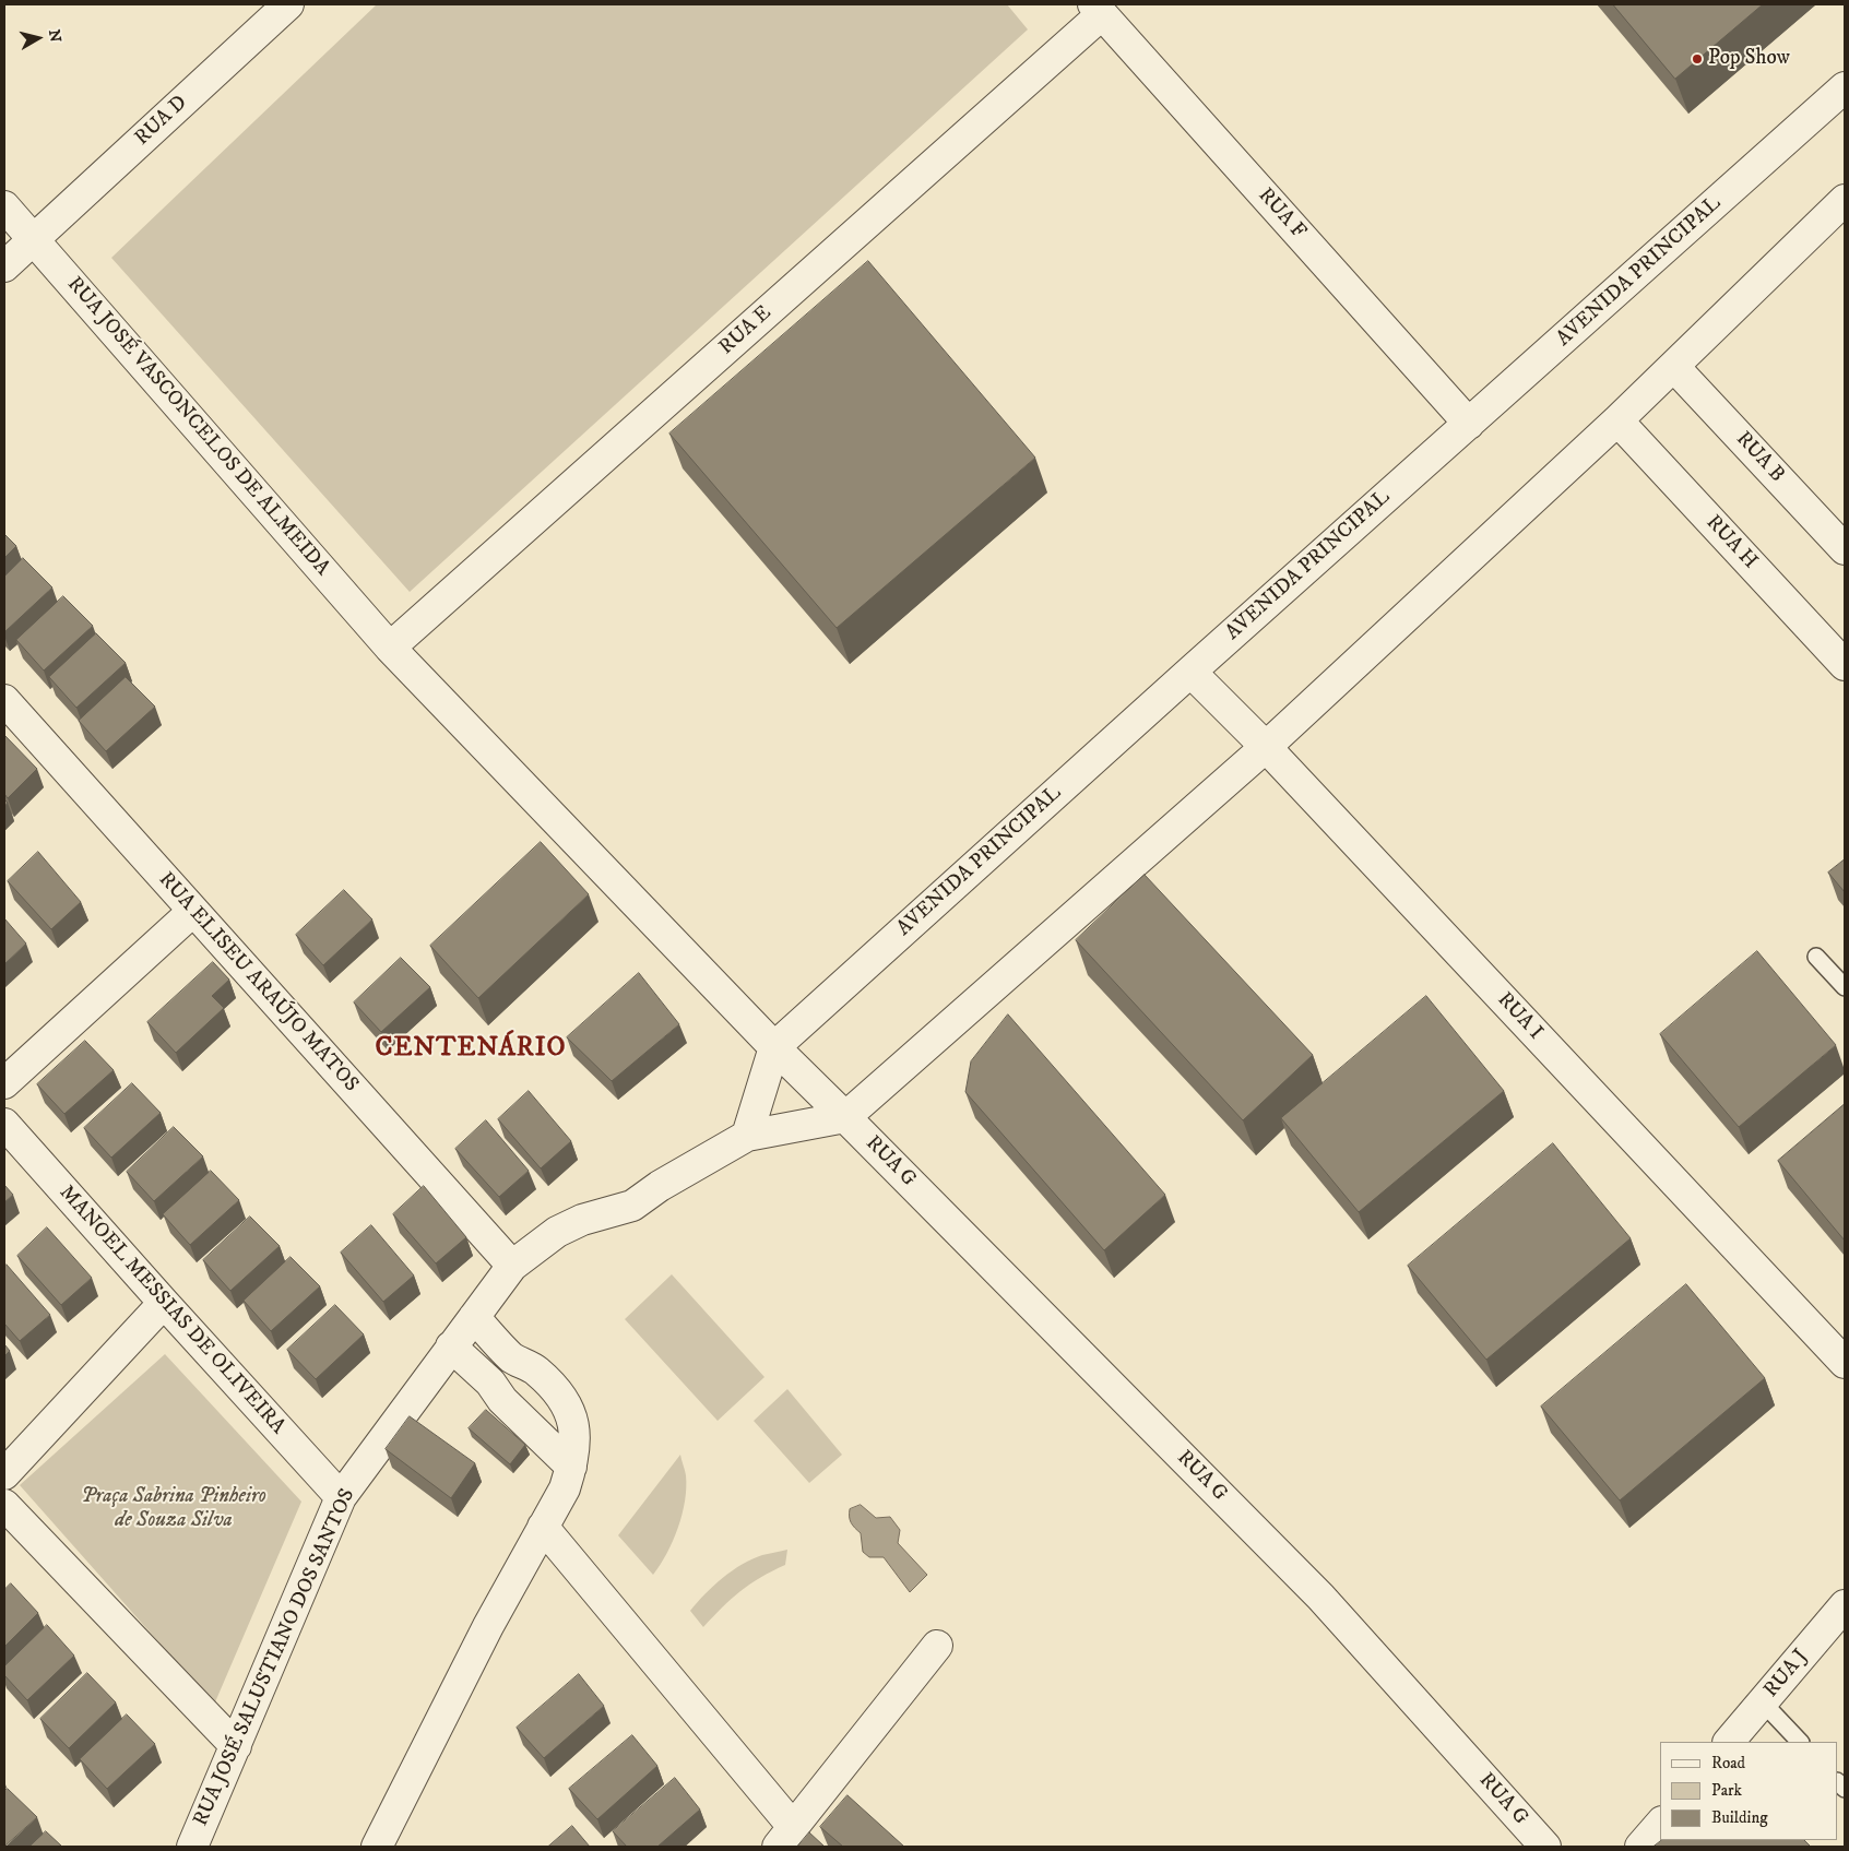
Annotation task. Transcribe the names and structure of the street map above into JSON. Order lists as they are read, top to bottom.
{
  "streets": {
    "street": [
      "RUA D",
      "RUA F",
      "AVENIDA PRINCIPAL",
      "RUA E",
      "RUA JOSÉ VASCONCELOS DE ALMEIDA",
      "RUA B",
      "RUA H",
      "RUA ELISEU ARAÚJO MATOS",
      "RUA I",
      "RUA G",
      "MANOEL MESSIAS DE OLIVEIRA",
      "RUA JOSÉ SALUSTIANO DOS SANTOS",
      "RUA J"
    ]
  },
  "crossings": [
    ["RUA D", "RUA JOSÉ VASCONCELOS DE ALMEIDA"],
    ["RUA F", "AVENIDA PRINCIPAL"],
    ["RUA F", "RUA E"],
    ["AVENIDA PRINCIPAL", "RUA JOSÉ VASCONCELOS DE ALMEIDA"],
    ["AVENIDA PRINCIPAL", "RUA I"],
    ["AVENIDA PRINCIPAL", "RUA G"],
    ["RUA E", "RUA JOSÉ VASCONCELOS DE ALMEIDA"],
    ["RUA JOSÉ VASCONCELOS DE ALMEIDA", "RUA G"],
    ["RUA ELISEU ARAÚJO MATOS", "RUA JOSÉ SALUSTIANO DOS SANTOS"],
    ["RUA G", "RUA JOSÉ SALUSTIANO DOS SANTOS"],
    ["MANOEL MESSIAS DE OLIVEIRA", "RUA JOSÉ SALUSTIANO DOS SANTOS"]
  ],
  "districts": ["CENTENÁRIO"],
  "parks": ["Praça Sabrina Pinheiro de Souza Silva"],
  "places": ["Pop Show"],
  "legend": ["Road", "Park", "Building"],
  "north": "right"
}
